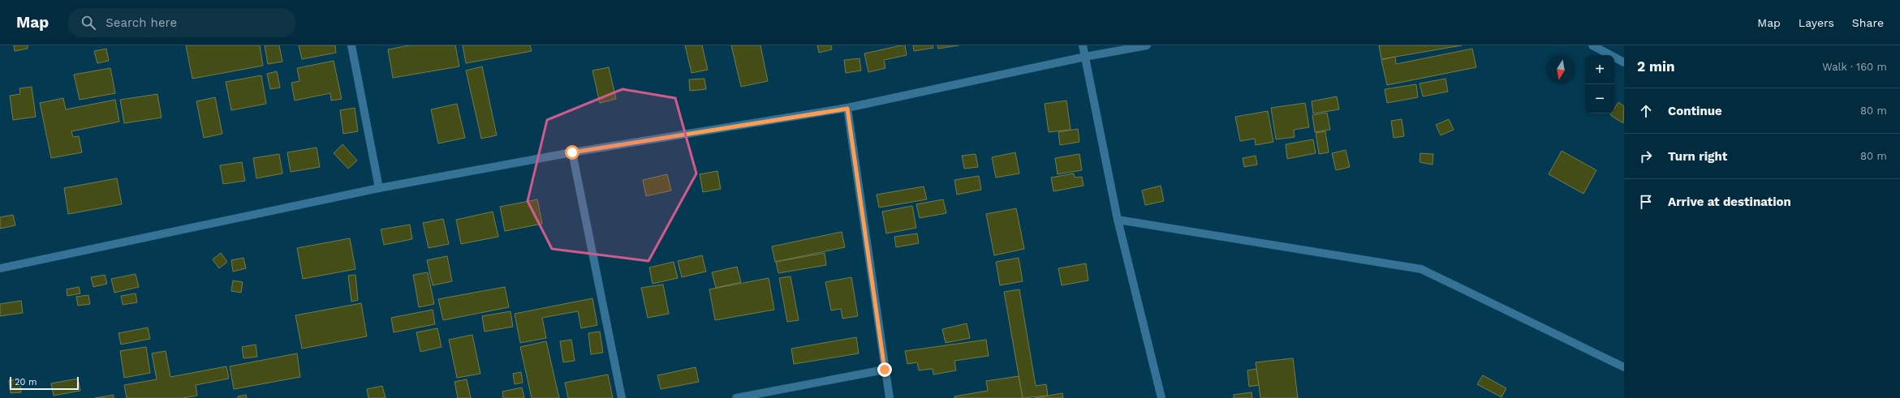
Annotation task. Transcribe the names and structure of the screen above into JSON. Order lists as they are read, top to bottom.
{
  "scale_bar": "20 m",
  "north": "bottom",
  "page": {
    "header": "Map",
    "search": "Search here",
    "nav": ["Map", "Layers", "Share"],
    "heading": ["2 min", "Walk · 160 m"],
    "map_buttons": ["+", "−"],
    "list": [
      ["Continue", "80 m"],
      ["Turn right", "80 m"],
      "Arrive at destination"
    ],
    "scale": "20 m"
  }
}
